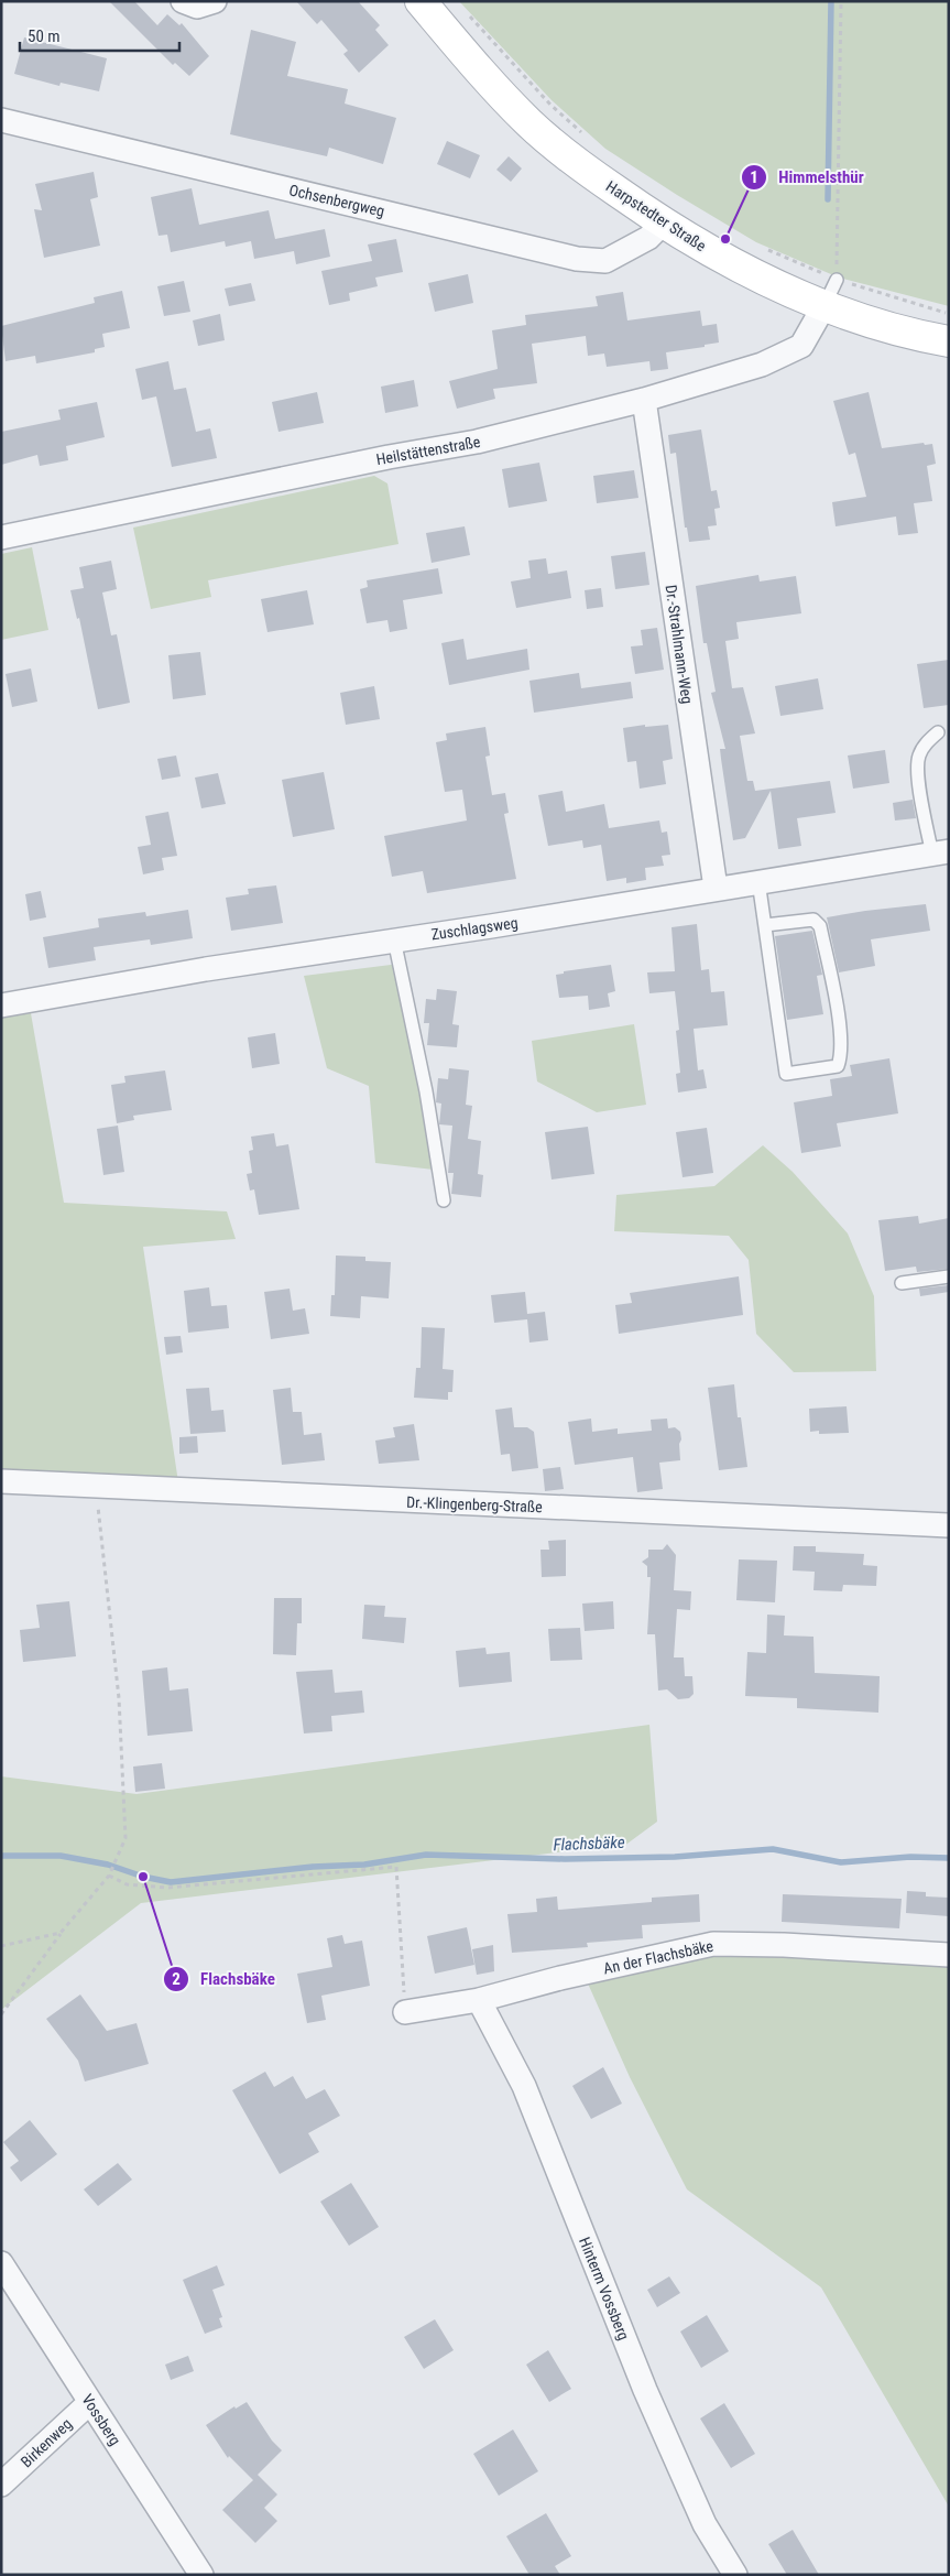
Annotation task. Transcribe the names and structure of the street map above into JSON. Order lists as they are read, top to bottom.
{
  "streets": {
    "main road": ["Harpstedter Straße"],
    "street": [
      "Ochsenbergweg",
      "Heilstättenstraße",
      "Dr.-Strahlmann-Weg",
      "Zuschlagsweg",
      "Dr.-Klingenberg-Straße",
      "An der Flachsbäke",
      "Hinterm Vossberg",
      "Vossberg",
      "Birkenweg"
    ]
  },
  "crossings": [
    ["Ochsenbergweg", "Harpstedter Straße"],
    ["Harpstedter Straße", "Heilstättenstraße"],
    ["Heilstättenstraße", "Dr.-Strahlmann-Weg"],
    ["Dr.-Strahlmann-Weg", "Zuschlagsweg"],
    ["An der Flachsbäke", "Hinterm Vossberg"],
    ["Vossberg", "Birkenweg"]
  ],
  "water": ["Flachsbäke"],
  "places": ["Himmelsthür", "Flachsbäke"],
  "scale_bar": "50 m"
}
